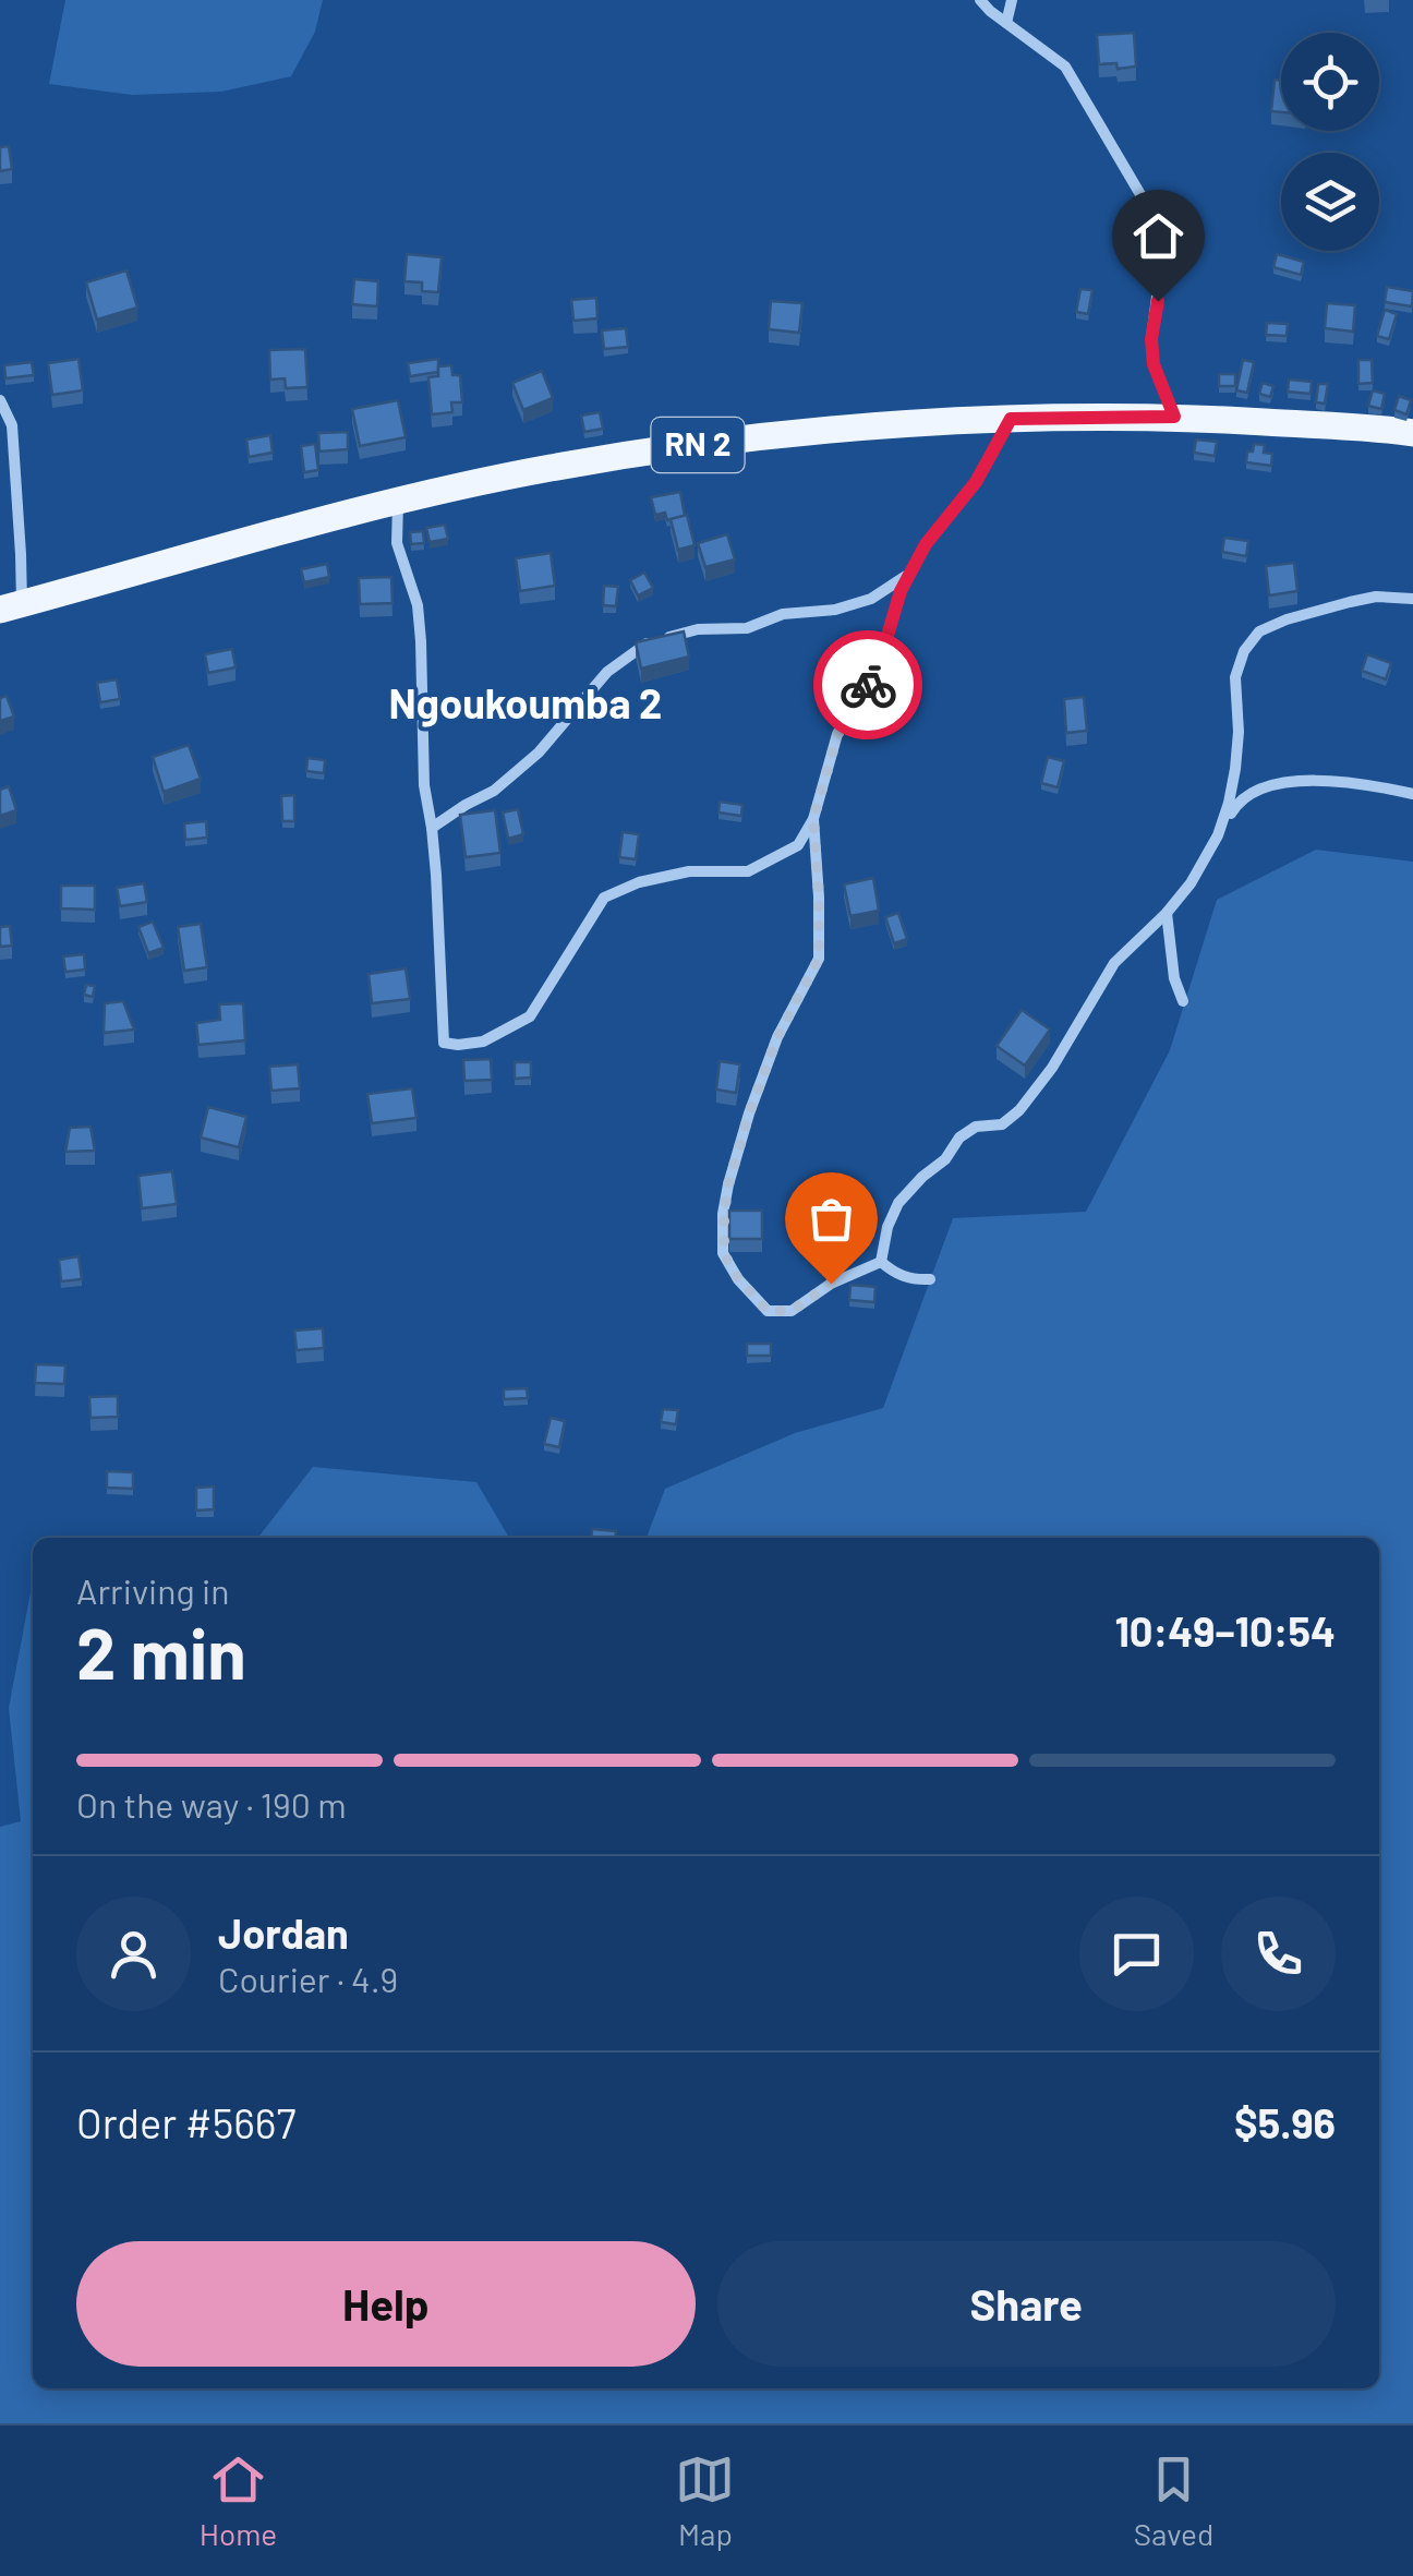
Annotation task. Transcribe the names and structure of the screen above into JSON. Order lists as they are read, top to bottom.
{
  "streets": {
    "main road": ["RN 2"]
  },
  "districts": ["Ngoukoumba 2"],
  "page": {
    "heading": ["2 min", "Arriving in", "10:49–10:54"],
    "panel": [
      "Jordan",
      "Courier · 4.9",
      "Order #5667",
      "$5.96"
    ],
    "bar": "On the way · 190 m",
    "buttons": ["Help", "Share"],
    "tabs": ["Home", "Map", "Saved"]
  }
}
